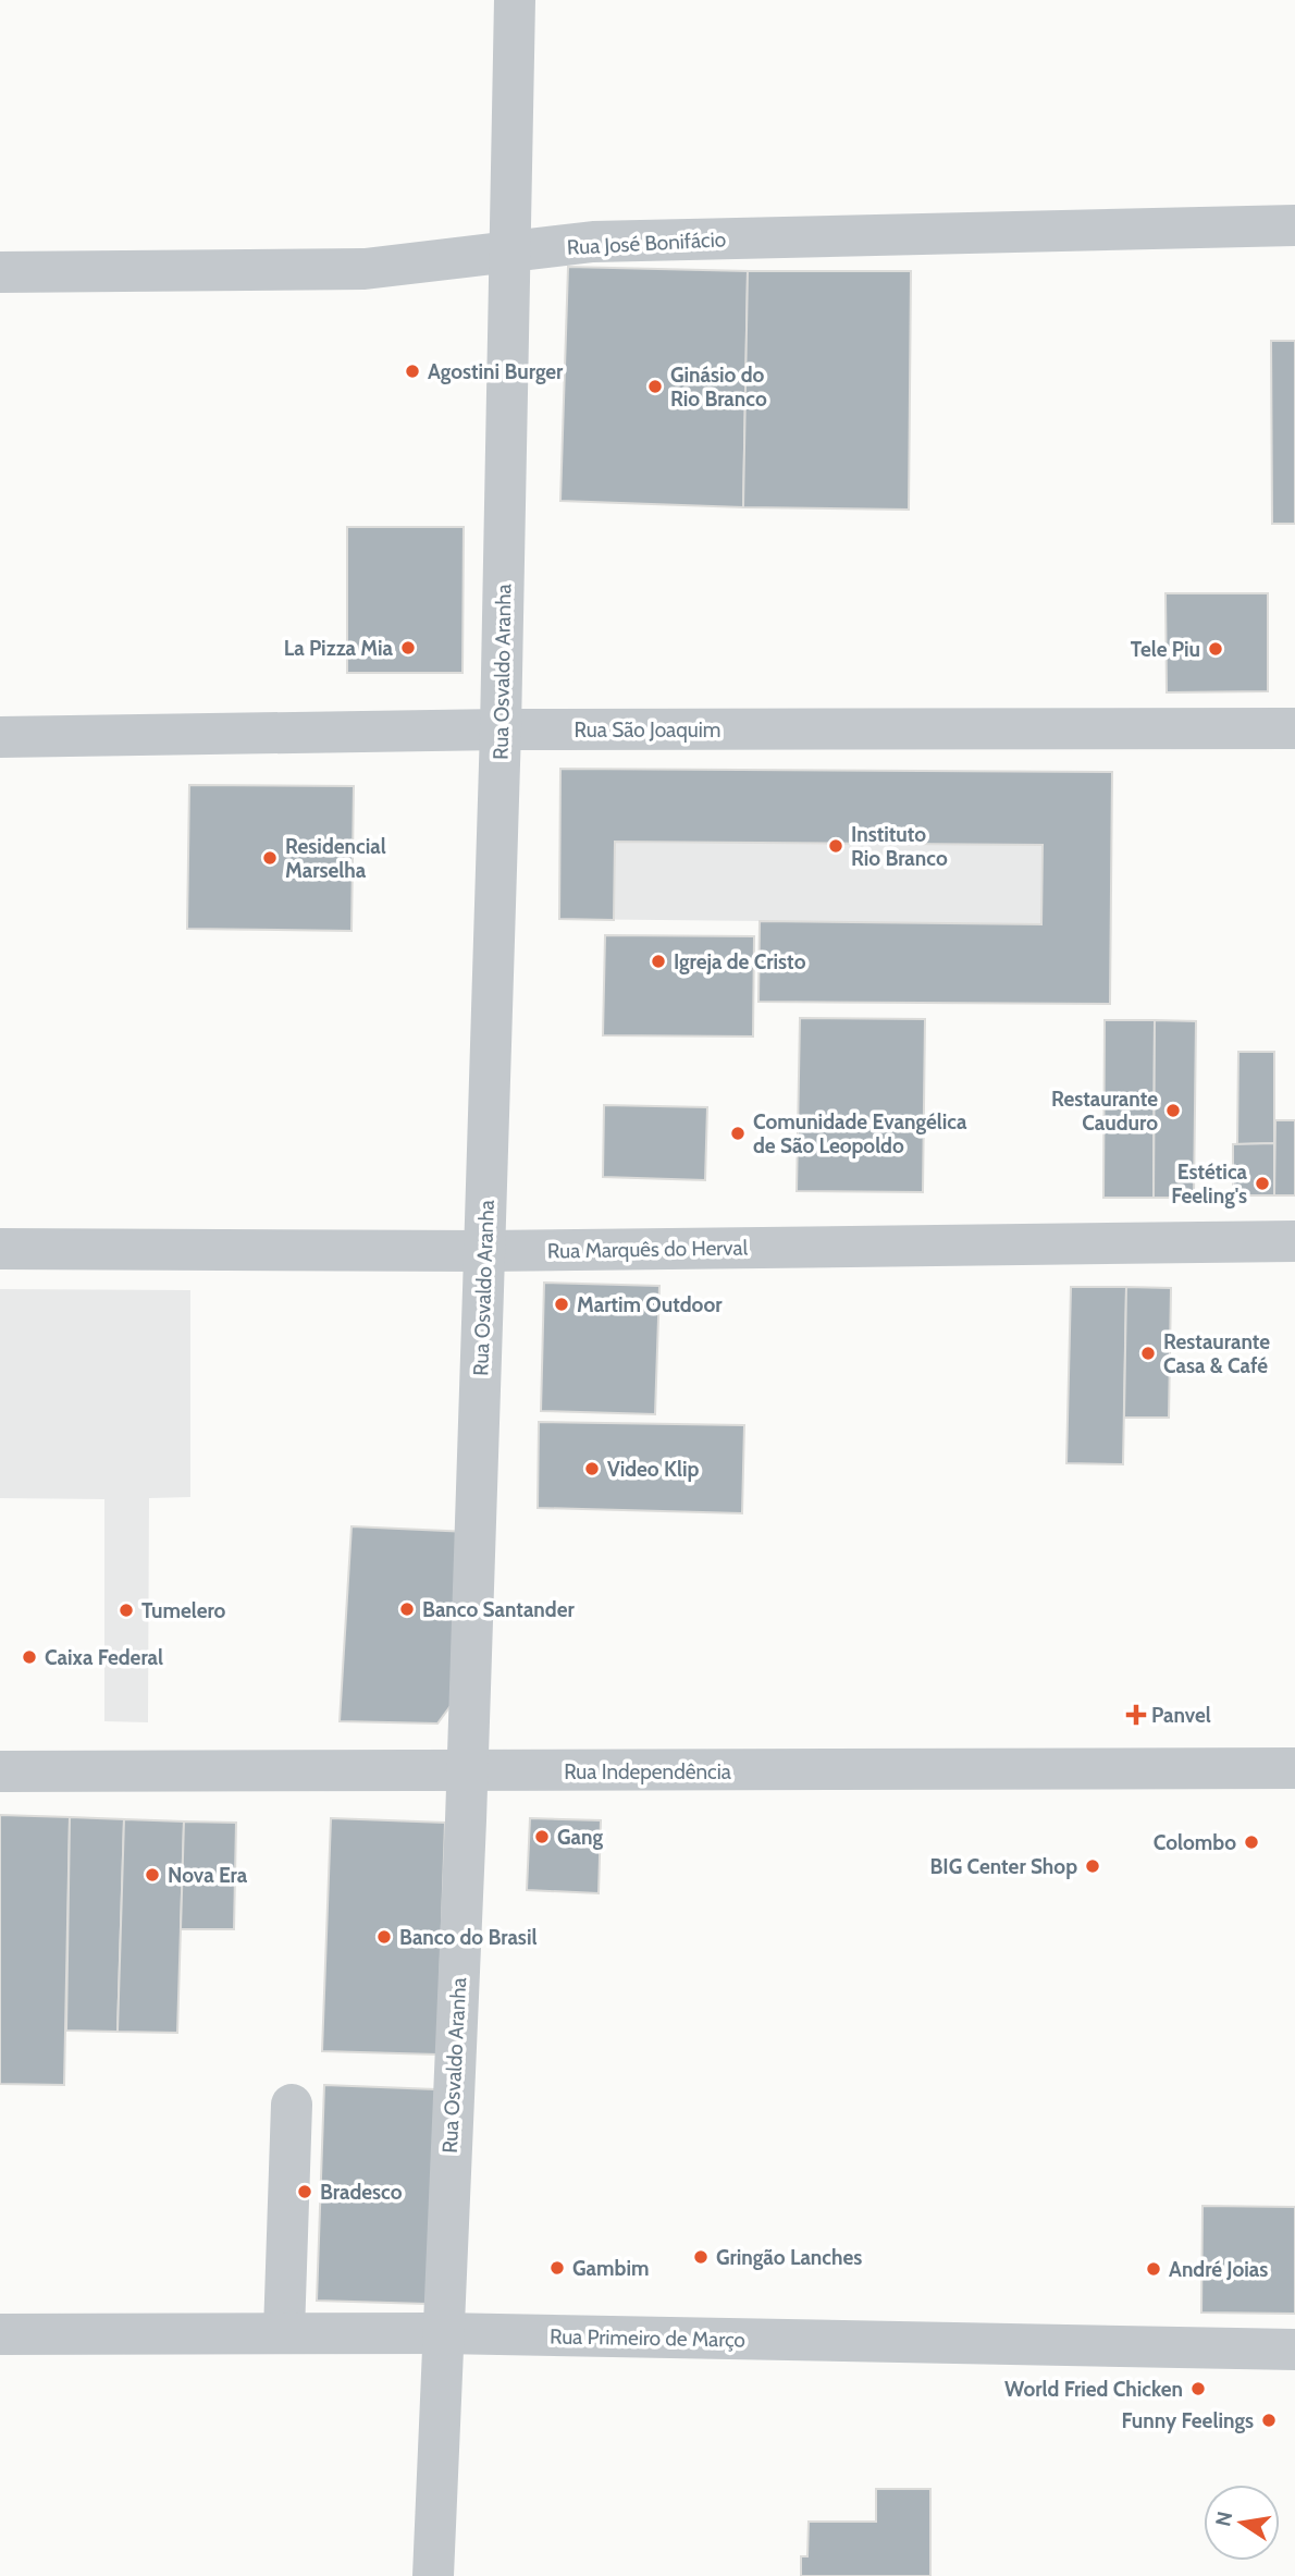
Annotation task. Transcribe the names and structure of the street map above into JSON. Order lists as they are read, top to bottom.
{
  "streets": {
    "street": [
      "Rua José Bonifácio",
      "Rua Osvaldo Aranha",
      "Rua São Joaquim",
      "Rua Marquês do Herval",
      "Rua Independência",
      "Rua Primeiro de Março"
    ]
  },
  "crossings": [
    ["Rua José Bonifácio", "Rua Osvaldo Aranha"],
    ["Rua Osvaldo Aranha", "Rua São Joaquim"],
    ["Rua Osvaldo Aranha", "Rua Marquês do Herval"],
    ["Rua Osvaldo Aranha", "Rua Independência"],
    ["Rua Osvaldo Aranha", "Rua Primeiro de Março"]
  ],
  "places": {
    "other": [
      "Agostini Burger",
      "Ginásio do Rio Branco",
      "La Pizza Mia",
      "Tele Piu",
      "Instituto Rio Branco",
      "Residencial Marselha",
      "Igreja de Cristo",
      "Restaurante Cauduro",
      "Comunidade Evangélica de São Leopoldo",
      "Estética Feeling's",
      "Martim Outdoor",
      "Restaurante Casa & Café",
      "Video Klip",
      "Banco Santander",
      "Tumelero",
      "Caixa Federal",
      "Gang",
      "Colombo",
      "BIG Center Shop",
      "Nova Era",
      "Banco do Brasil",
      "Bradesco",
      "Gringão Lanches",
      "Gambim",
      "André Joias",
      "World Fried Chicken",
      "Funny Feelings"
    ],
    "health": ["Panvel"]
  },
  "north": "left"
}
